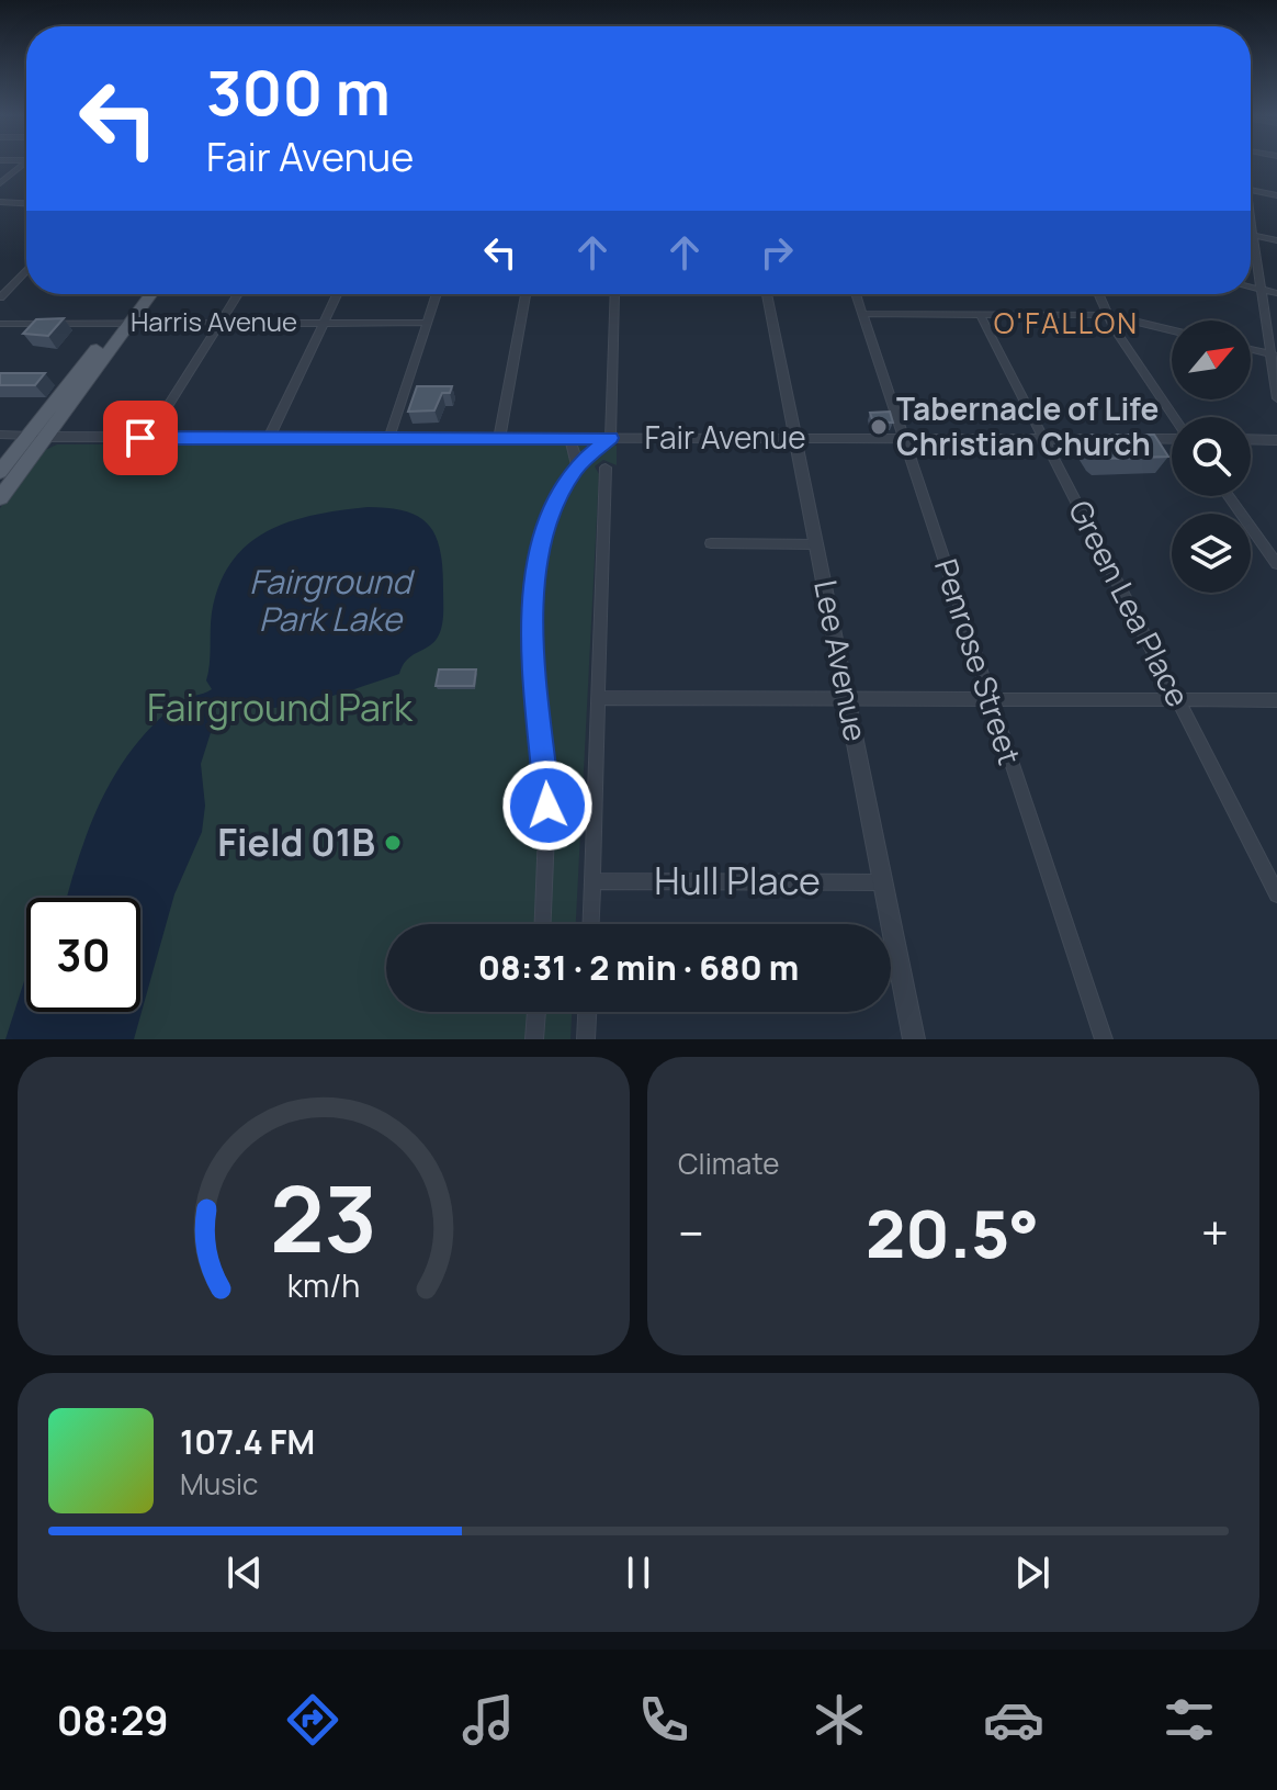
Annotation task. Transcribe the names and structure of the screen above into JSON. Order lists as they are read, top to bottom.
{
  "streets": {
    "street": [
      "Harris Avenue",
      "Fair Avenue",
      "Green Lea Place",
      "Lee Avenue",
      "Penrose Street",
      "Hull Place"
    ]
  },
  "crossings": [
    ["Fair Avenue", "Green Lea Place"],
    ["Fair Avenue", "Lee Avenue"],
    ["Fair Avenue", "Penrose Street"],
    ["Lee Avenue", "Hull Place"]
  ],
  "districts": ["O'FALLON"],
  "water": ["Fairground Park Lake"],
  "parks": ["Fairground Park"],
  "places": ["Tabernacle of Life Christian Church", "Field 01B"],
  "north": "top right",
  "page": {
    "turn": ["300 m", "Fair Avenue"],
    "limit": "30",
    "trip": "08:31 · 2 min · 680 m",
    "tile": "Climate",
    "heat": ["−", "20.5°", "+"],
    "song": ["107.4 FM", "Music"],
    "tabs": "08:29",
    "gauge": ["23", "km/h"]
  }
}
